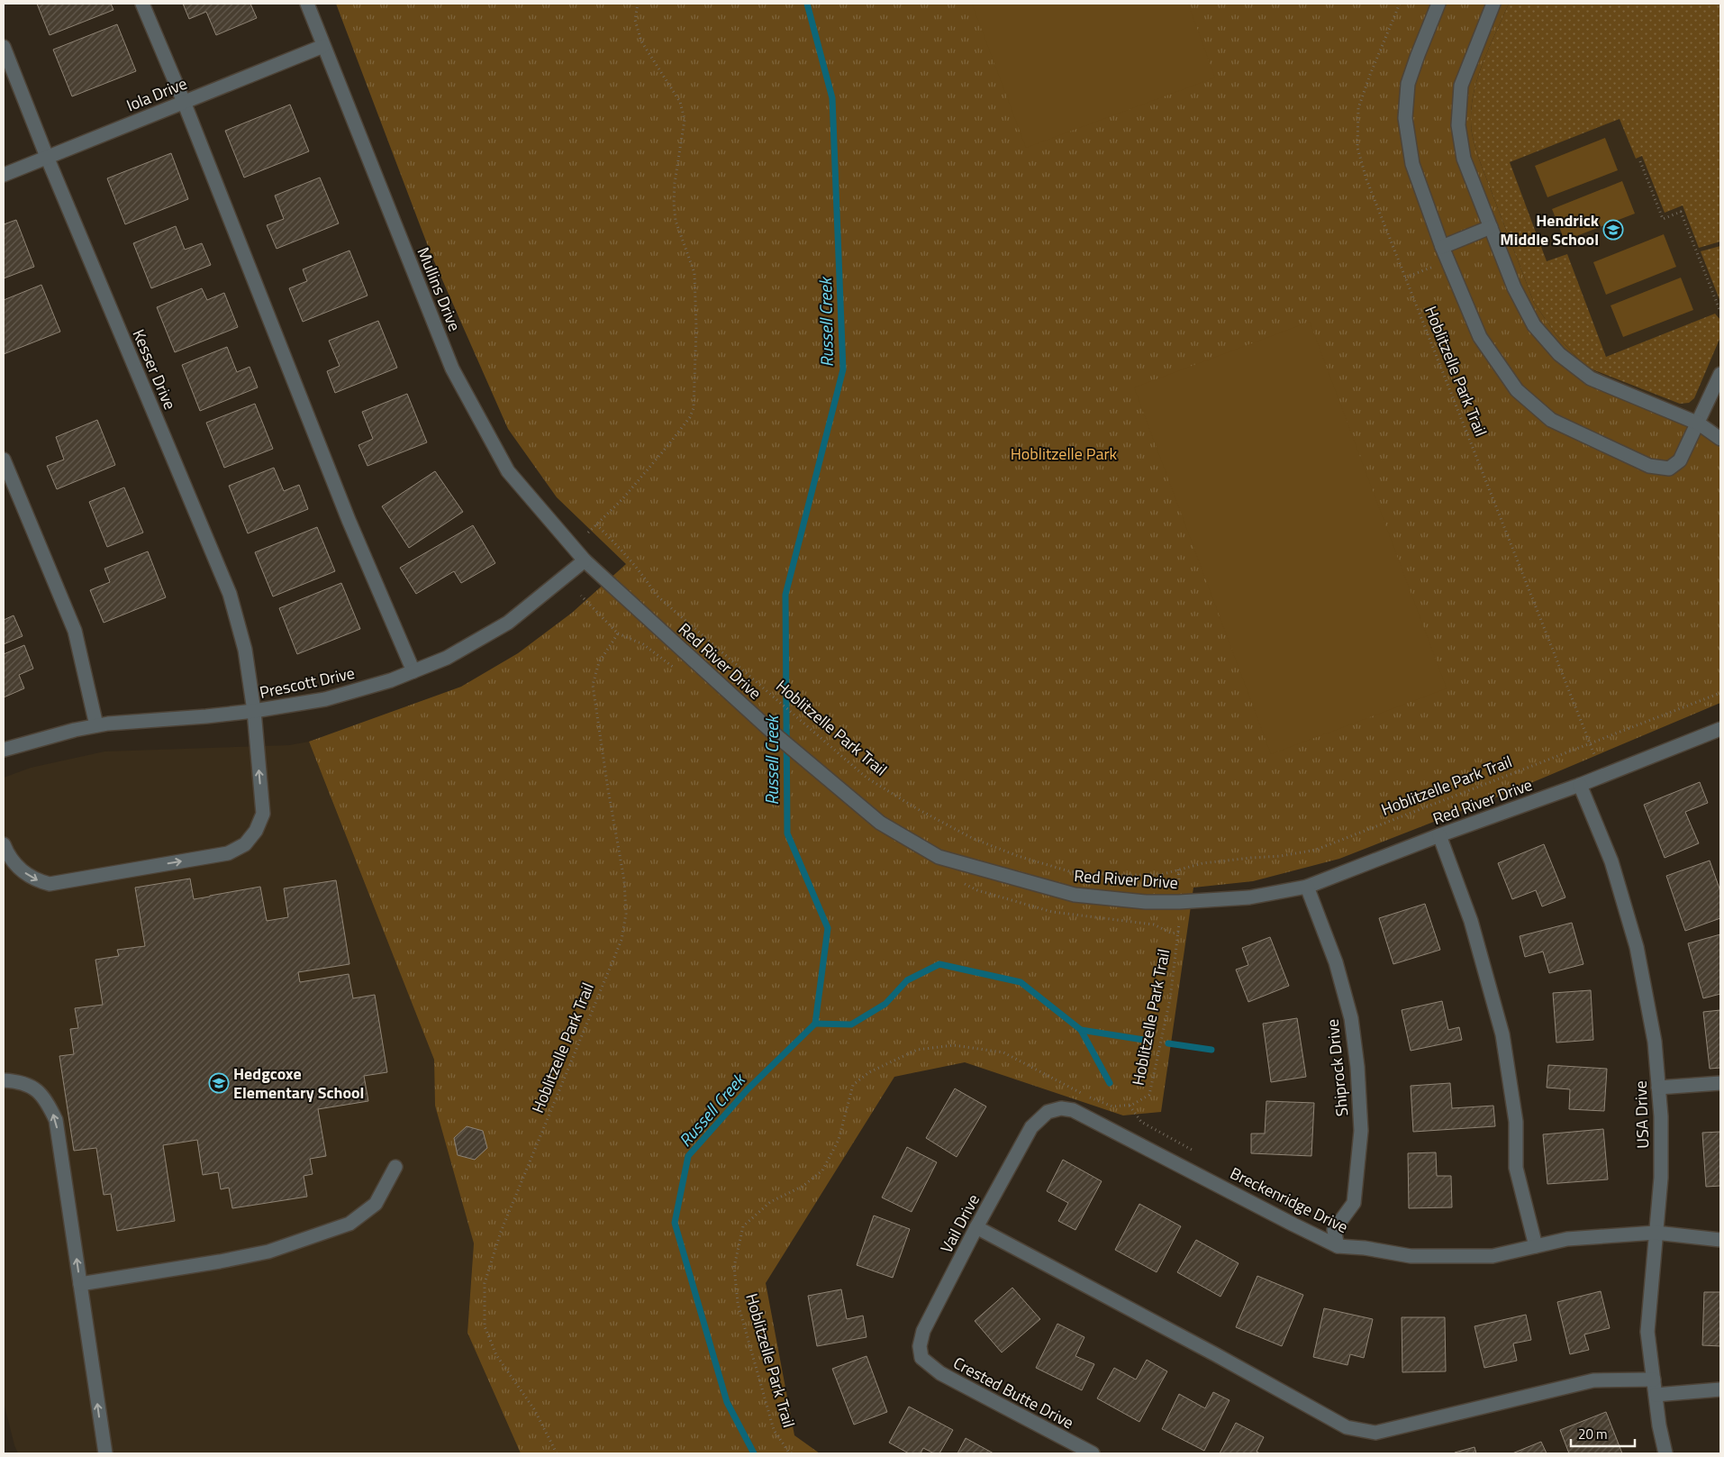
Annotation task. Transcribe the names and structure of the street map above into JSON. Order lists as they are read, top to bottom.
{
  "streets": {
    "street": [
      "Iola Drive",
      "Mullins Drive",
      "Kesser Drive",
      "Red River Drive",
      "Prescott Drive",
      "Shiprock Drive",
      "USA Drive",
      "Breckenridge Drive",
      "Vail Drive",
      "Crested Butte Drive"
    ],
    "path": ["Hoblitzelle Park Trail"]
  },
  "crossings": [
    ["Iola Drive", "Mullins Drive"],
    ["Iola Drive", "Kesser Drive"],
    ["Mullins Drive", "Red River Drive"],
    ["Mullins Drive", "Prescott Drive"],
    ["Kesser Drive", "Prescott Drive"],
    ["Red River Drive", "Prescott Drive"],
    ["Red River Drive", "Shiprock Drive"],
    ["Red River Drive", "USA Drive"],
    ["Shiprock Drive", "Breckenridge Drive"],
    ["USA Drive", "Breckenridge Drive"],
    ["Breckenridge Drive", "Vail Drive"],
    ["Vail Drive", "Crested Butte Drive"]
  ],
  "water": ["Russell Creek"],
  "parks": ["Hoblitzelle Park"],
  "places": {
    "school or university": ["Hendrick Middle School", "Hedgcoxe Elementary School"]
  },
  "scale_bar": "20 m"
}
